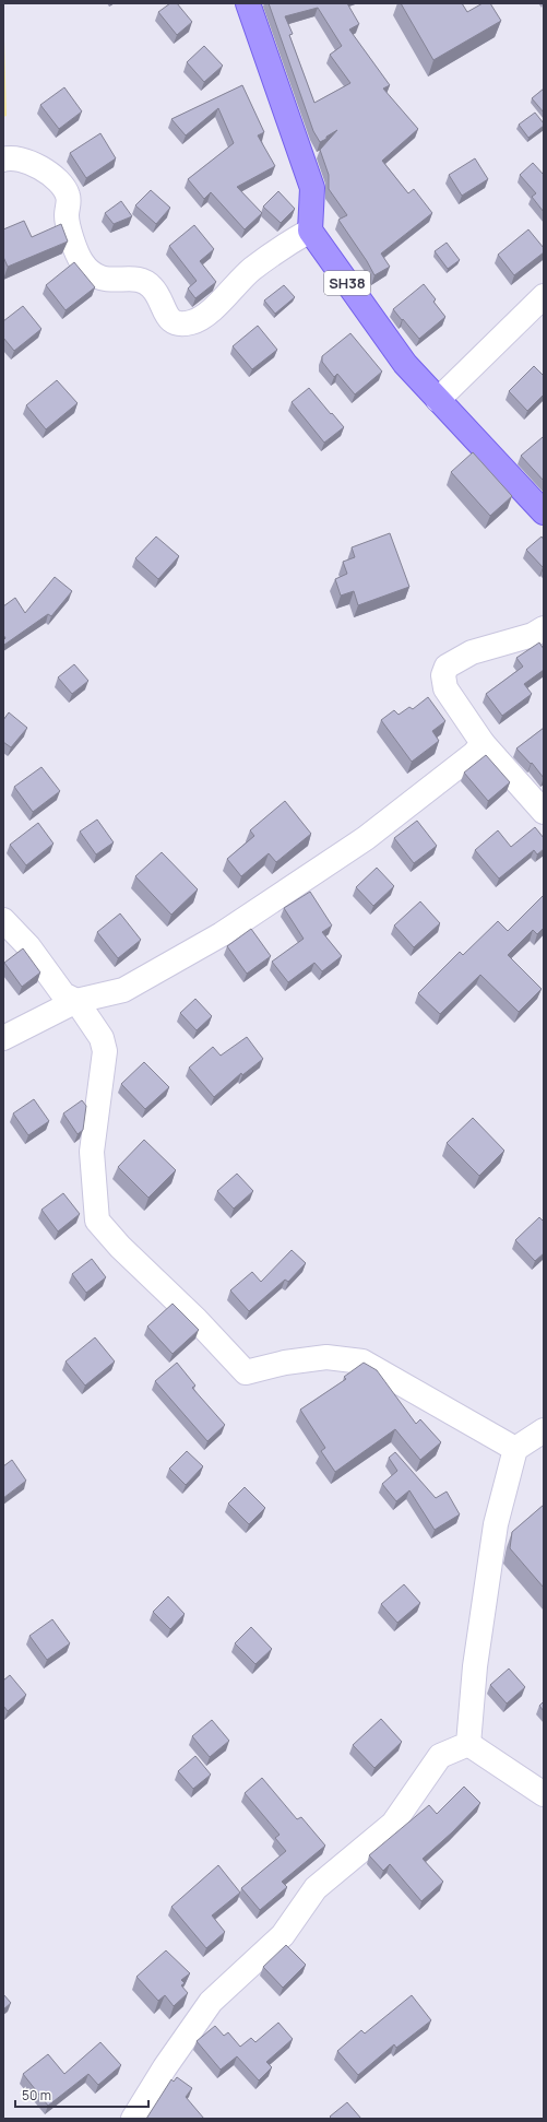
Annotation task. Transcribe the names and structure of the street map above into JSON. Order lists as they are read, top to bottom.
{
  "streets": {
    "main road": ["SH38"]
  },
  "scale_bar": "50 m"
}
